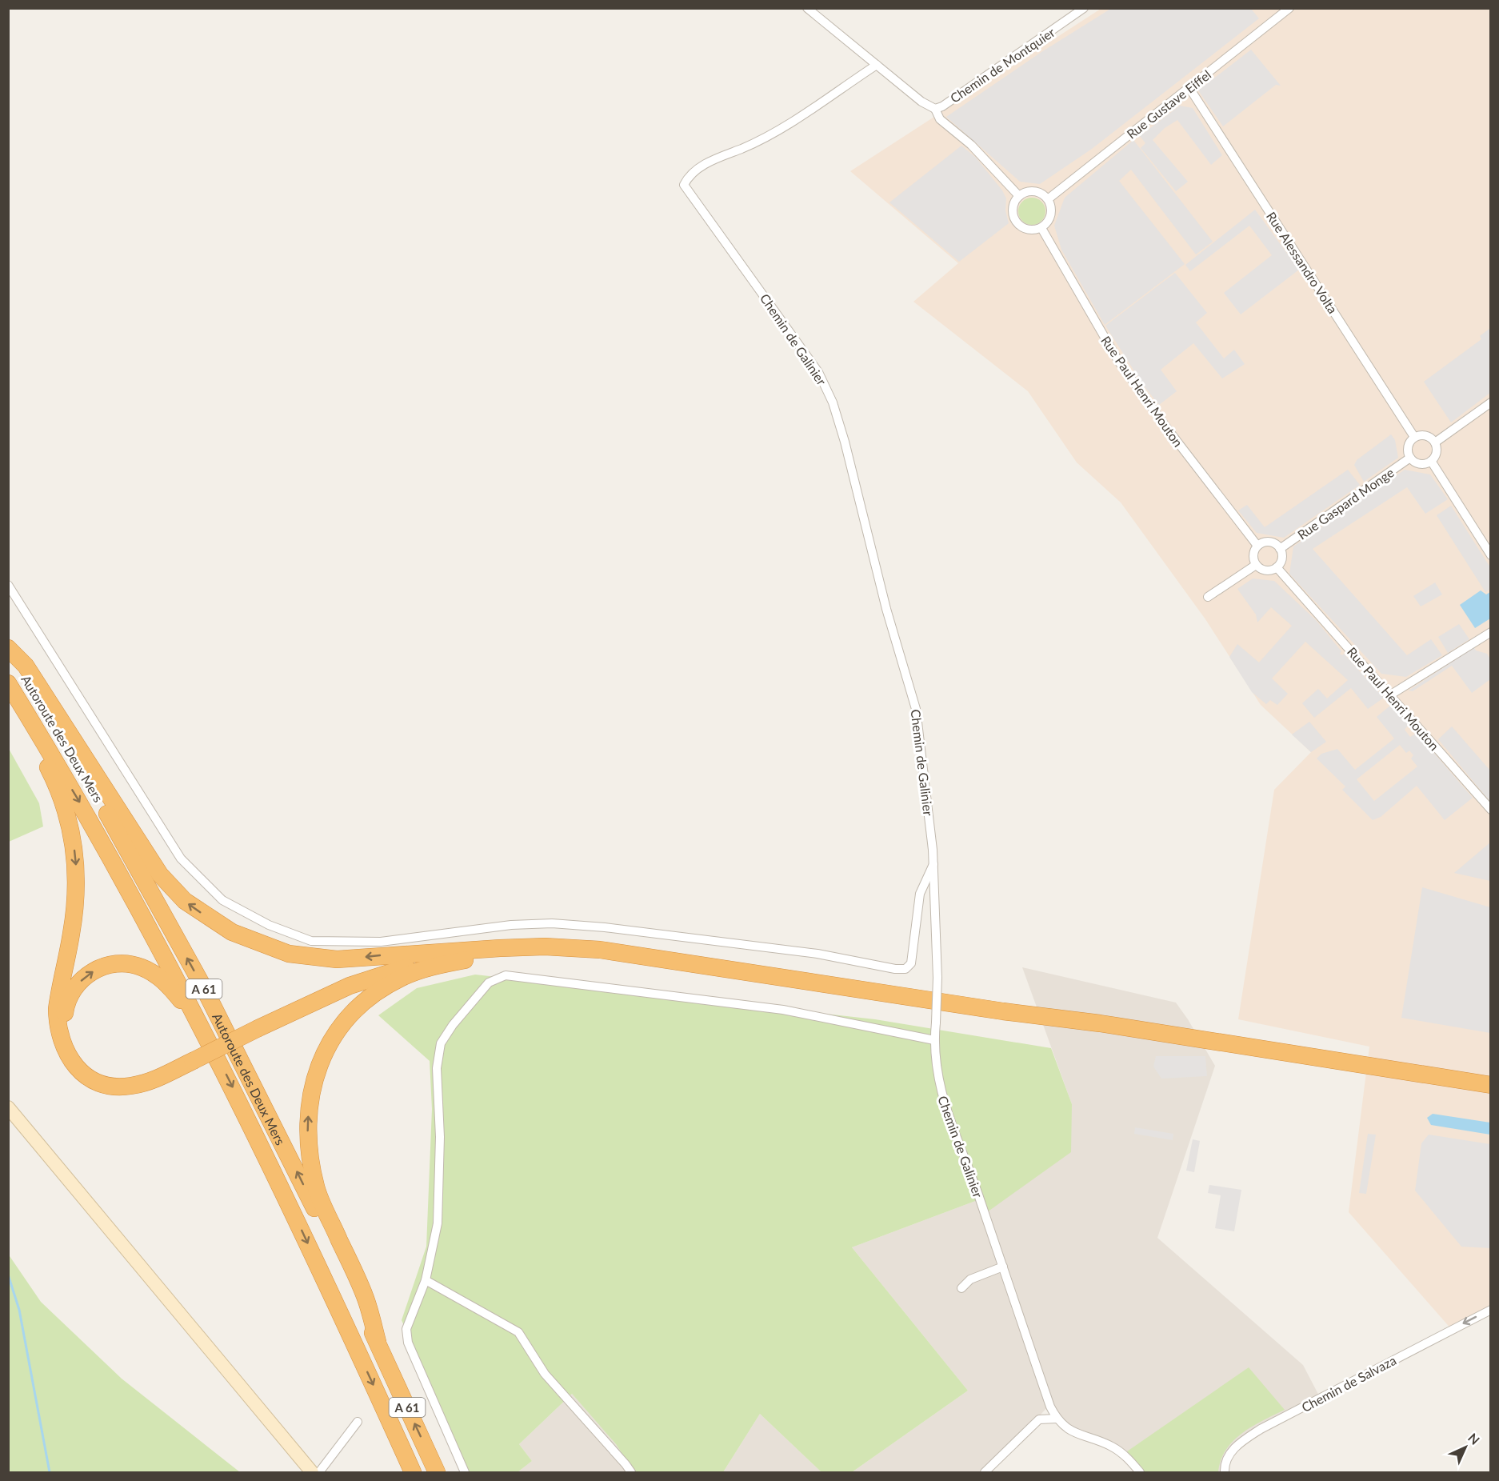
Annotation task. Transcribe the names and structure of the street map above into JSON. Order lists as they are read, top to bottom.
{
  "streets": {
    "highway": ["Autoroute des Deux Mers", "A 61"],
    "street": [
      "Chemin de Montquier",
      "Rue Gustave Eiffel",
      "Rue Alessandro Volta",
      "Chemin de Galinier",
      "Rue Paul Henri Mouton",
      "Rue Gaspard Monge",
      "Chemin de Salvaza"
    ]
  },
  "crossings": [
    ["Chemin de Montquier", "Chemin de Galinier"],
    ["Rue Gustave Eiffel", "Rue Alessandro Volta"],
    ["Rue Gustave Eiffel", "Rue Paul Henri Mouton"],
    ["Rue Alessandro Volta", "Rue Gaspard Monge"],
    ["Rue Paul Henri Mouton", "Rue Gaspard Monge"]
  ],
  "one_way": ["Chemin de Salvaza"],
  "north": "top right"
}
